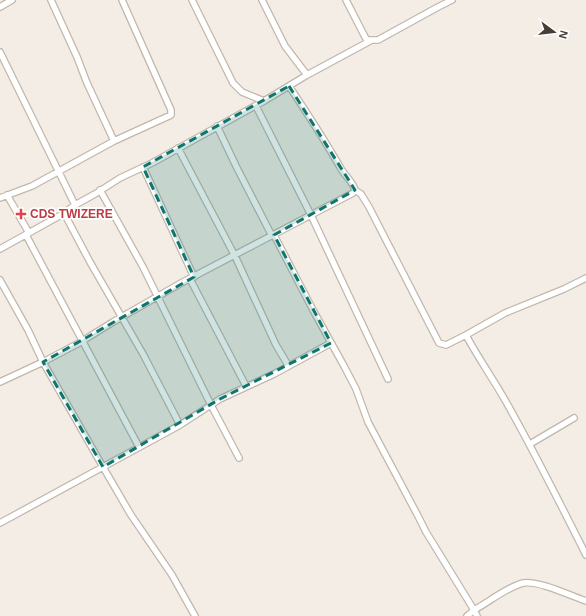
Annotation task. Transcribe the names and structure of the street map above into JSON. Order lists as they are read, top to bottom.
{
  "places": {
    "health": ["CDS TWIZERE"]
  },
  "north": "right"
}
